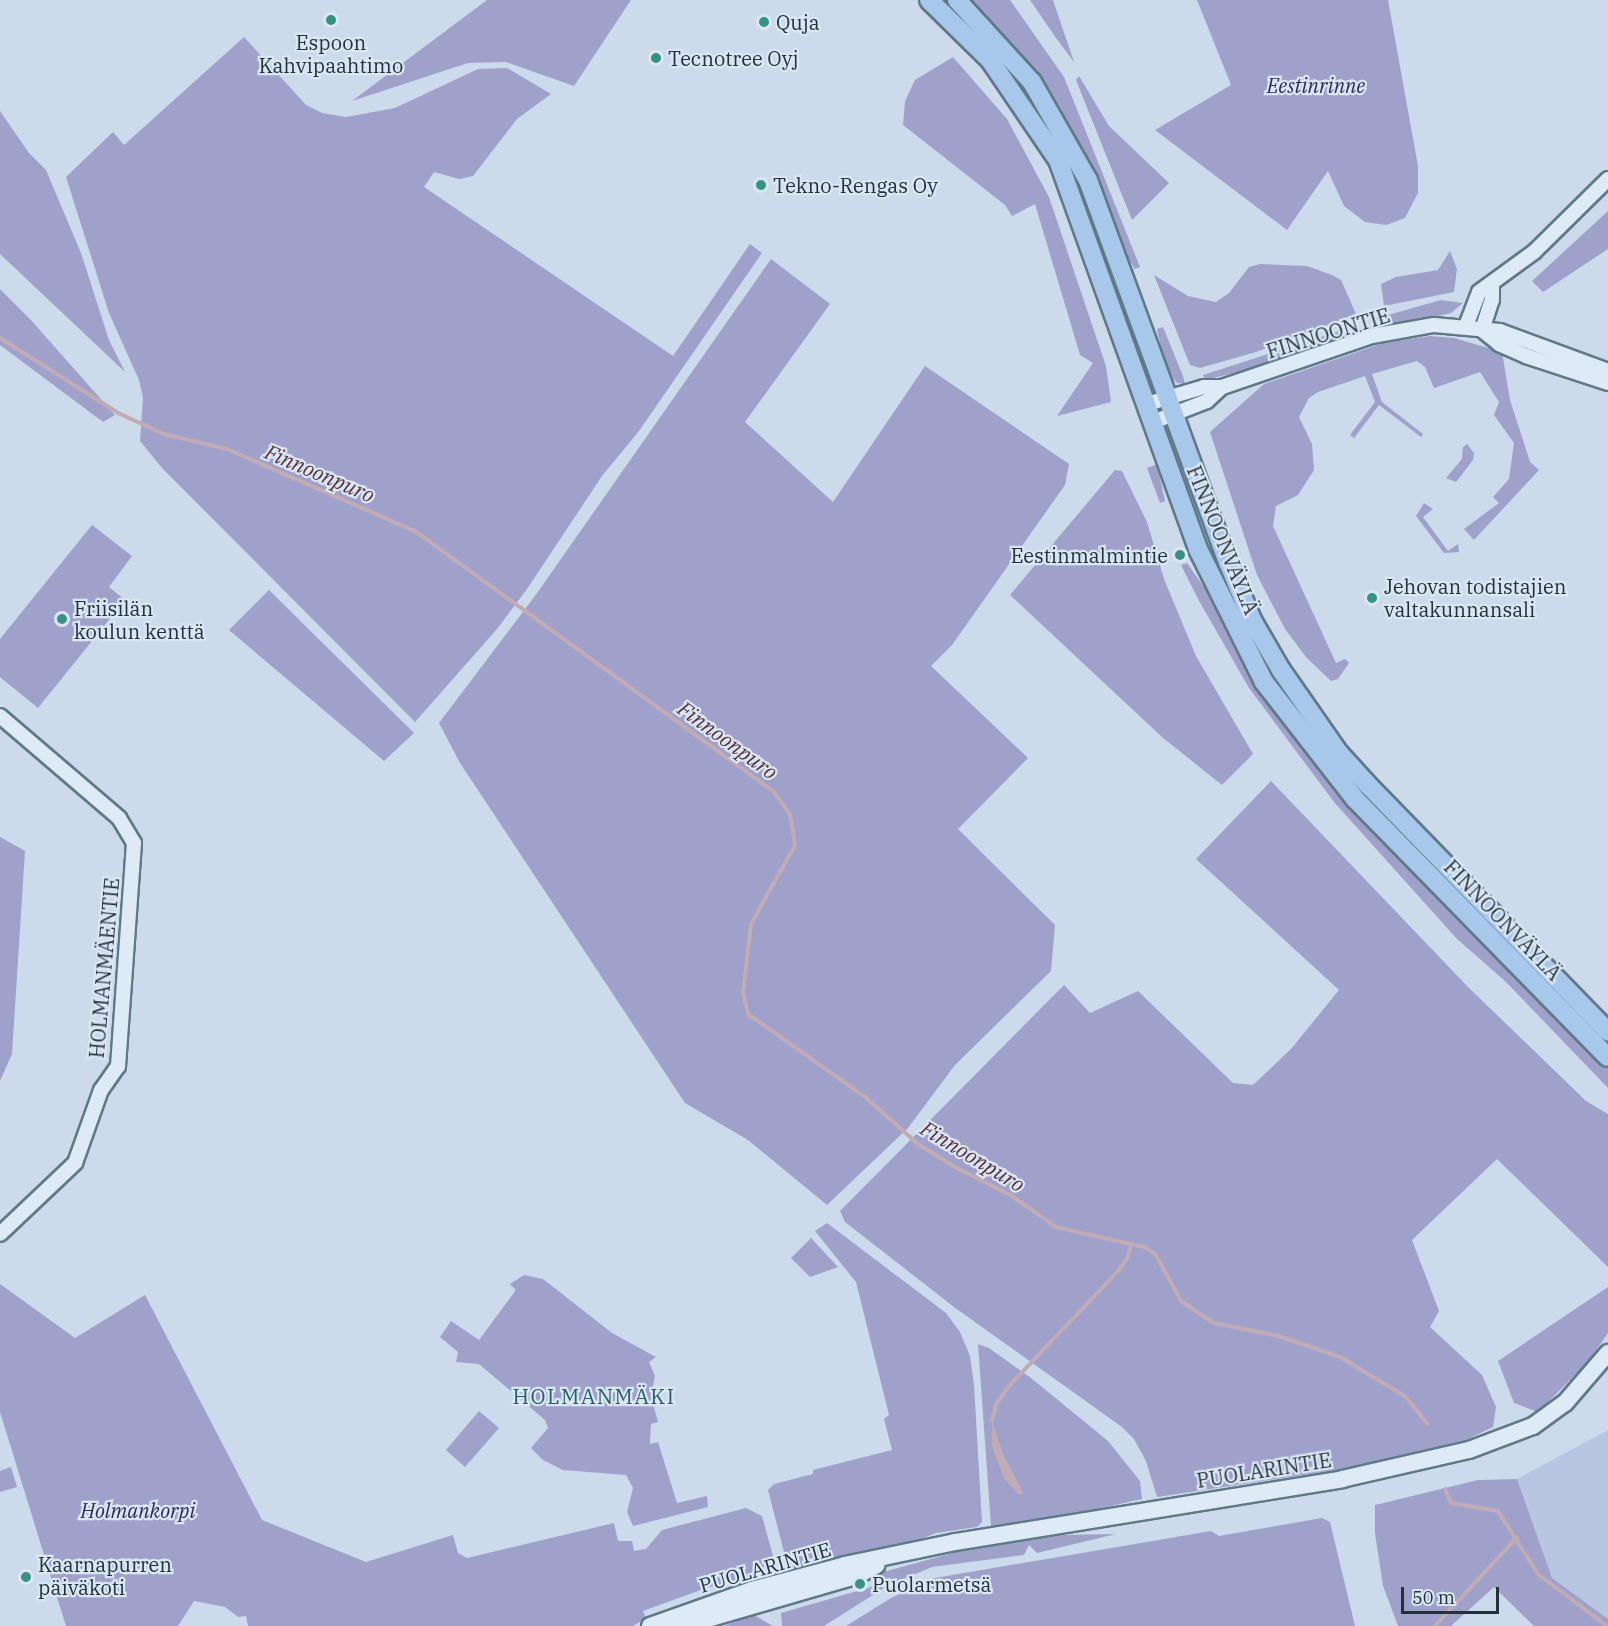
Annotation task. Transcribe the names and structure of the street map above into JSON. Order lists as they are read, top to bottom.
{
  "streets": {
    "main road": ["FINNOONVÄYLÄ", "PUOLARINTIE"],
    "street": ["FINNOONTIE", "HOLMANMÄENTIE"]
  },
  "crossings": [
    ["FINNOONTIE", "FINNOONVÄYLÄ"]
  ],
  "districts": ["HOLMANMÄKI"],
  "water": ["Finnoonpuro"],
  "parks": ["Eestinrinne", "Holmankorpi"],
  "places": [
    "Espoon Kahvipaahtimo",
    "Quja",
    "Tecnotree Oyj",
    "Tekno-Rengas Oy",
    "Eestinmalmintie",
    "Jehovan todistajien valtakunnansali",
    "Friisilän koulun kenttä",
    "Kaarnapurren päiväkoti",
    "Puolarmetsä"
  ],
  "scale_bar": "50 m"
}
